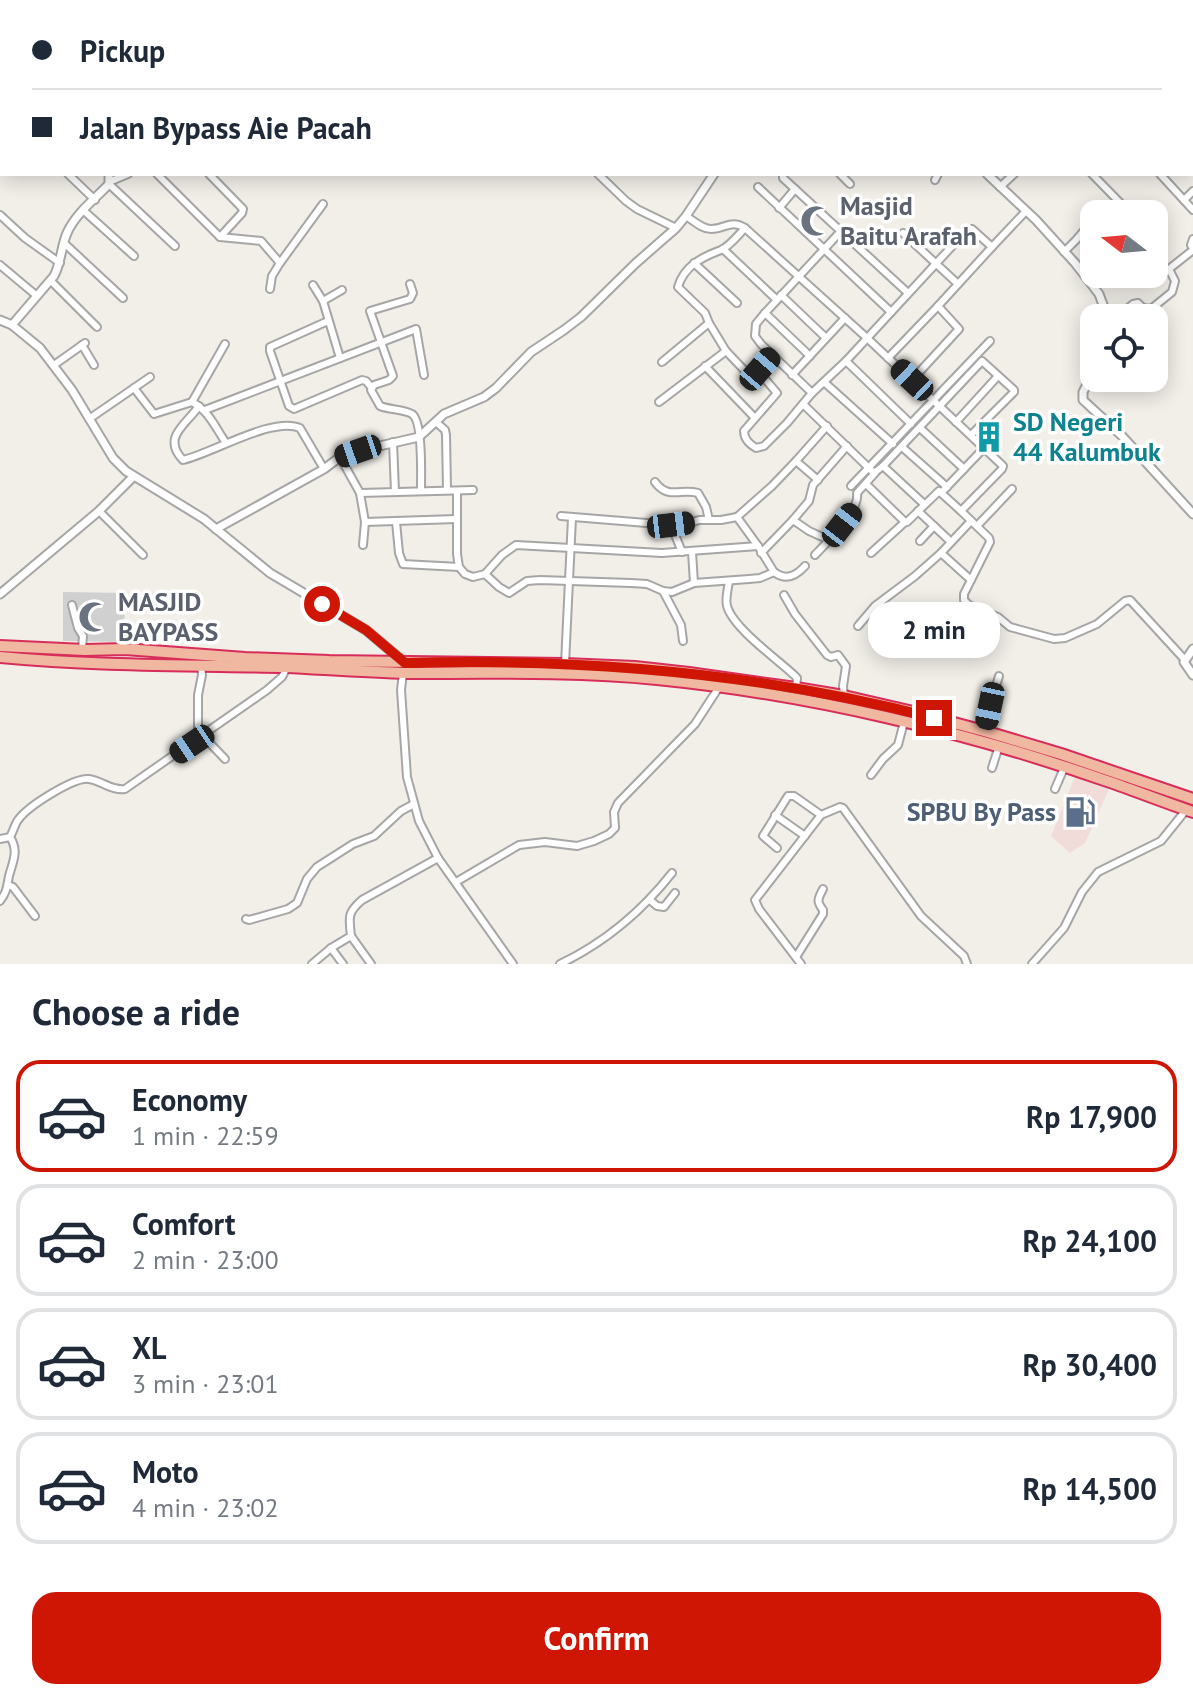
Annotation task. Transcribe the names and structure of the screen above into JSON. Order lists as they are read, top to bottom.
{
  "places": {
    "mosque": ["Masjid Baitu Arafah", "MASJID BAYPASS"],
    "building": ["SD Negeri 44 Kalumbuk"],
    "fuel station": ["SPBU By Pass"]
  },
  "north": "left",
  "page": {
    "banner": ["Pickup", "Jalan Bypass Aie Pacah"],
    "bubble": "2 min",
    "heading": "Choose a ride",
    "list": [
      {
        "name": "Economy",
        "note": "1 min · 22:59",
        "value": "Rp 17,900"
      },
      {
        "name": "Comfort",
        "note": "2 min · 23:00",
        "value": "Rp 24,100"
      },
      {
        "name": "XL",
        "note": "3 min · 23:01",
        "value": "Rp 30,400"
      },
      {
        "name": "Moto",
        "note": "4 min · 23:02",
        "value": "Rp 14,500"
      }
    ],
    "buttons": "Confirm"
  }
}
